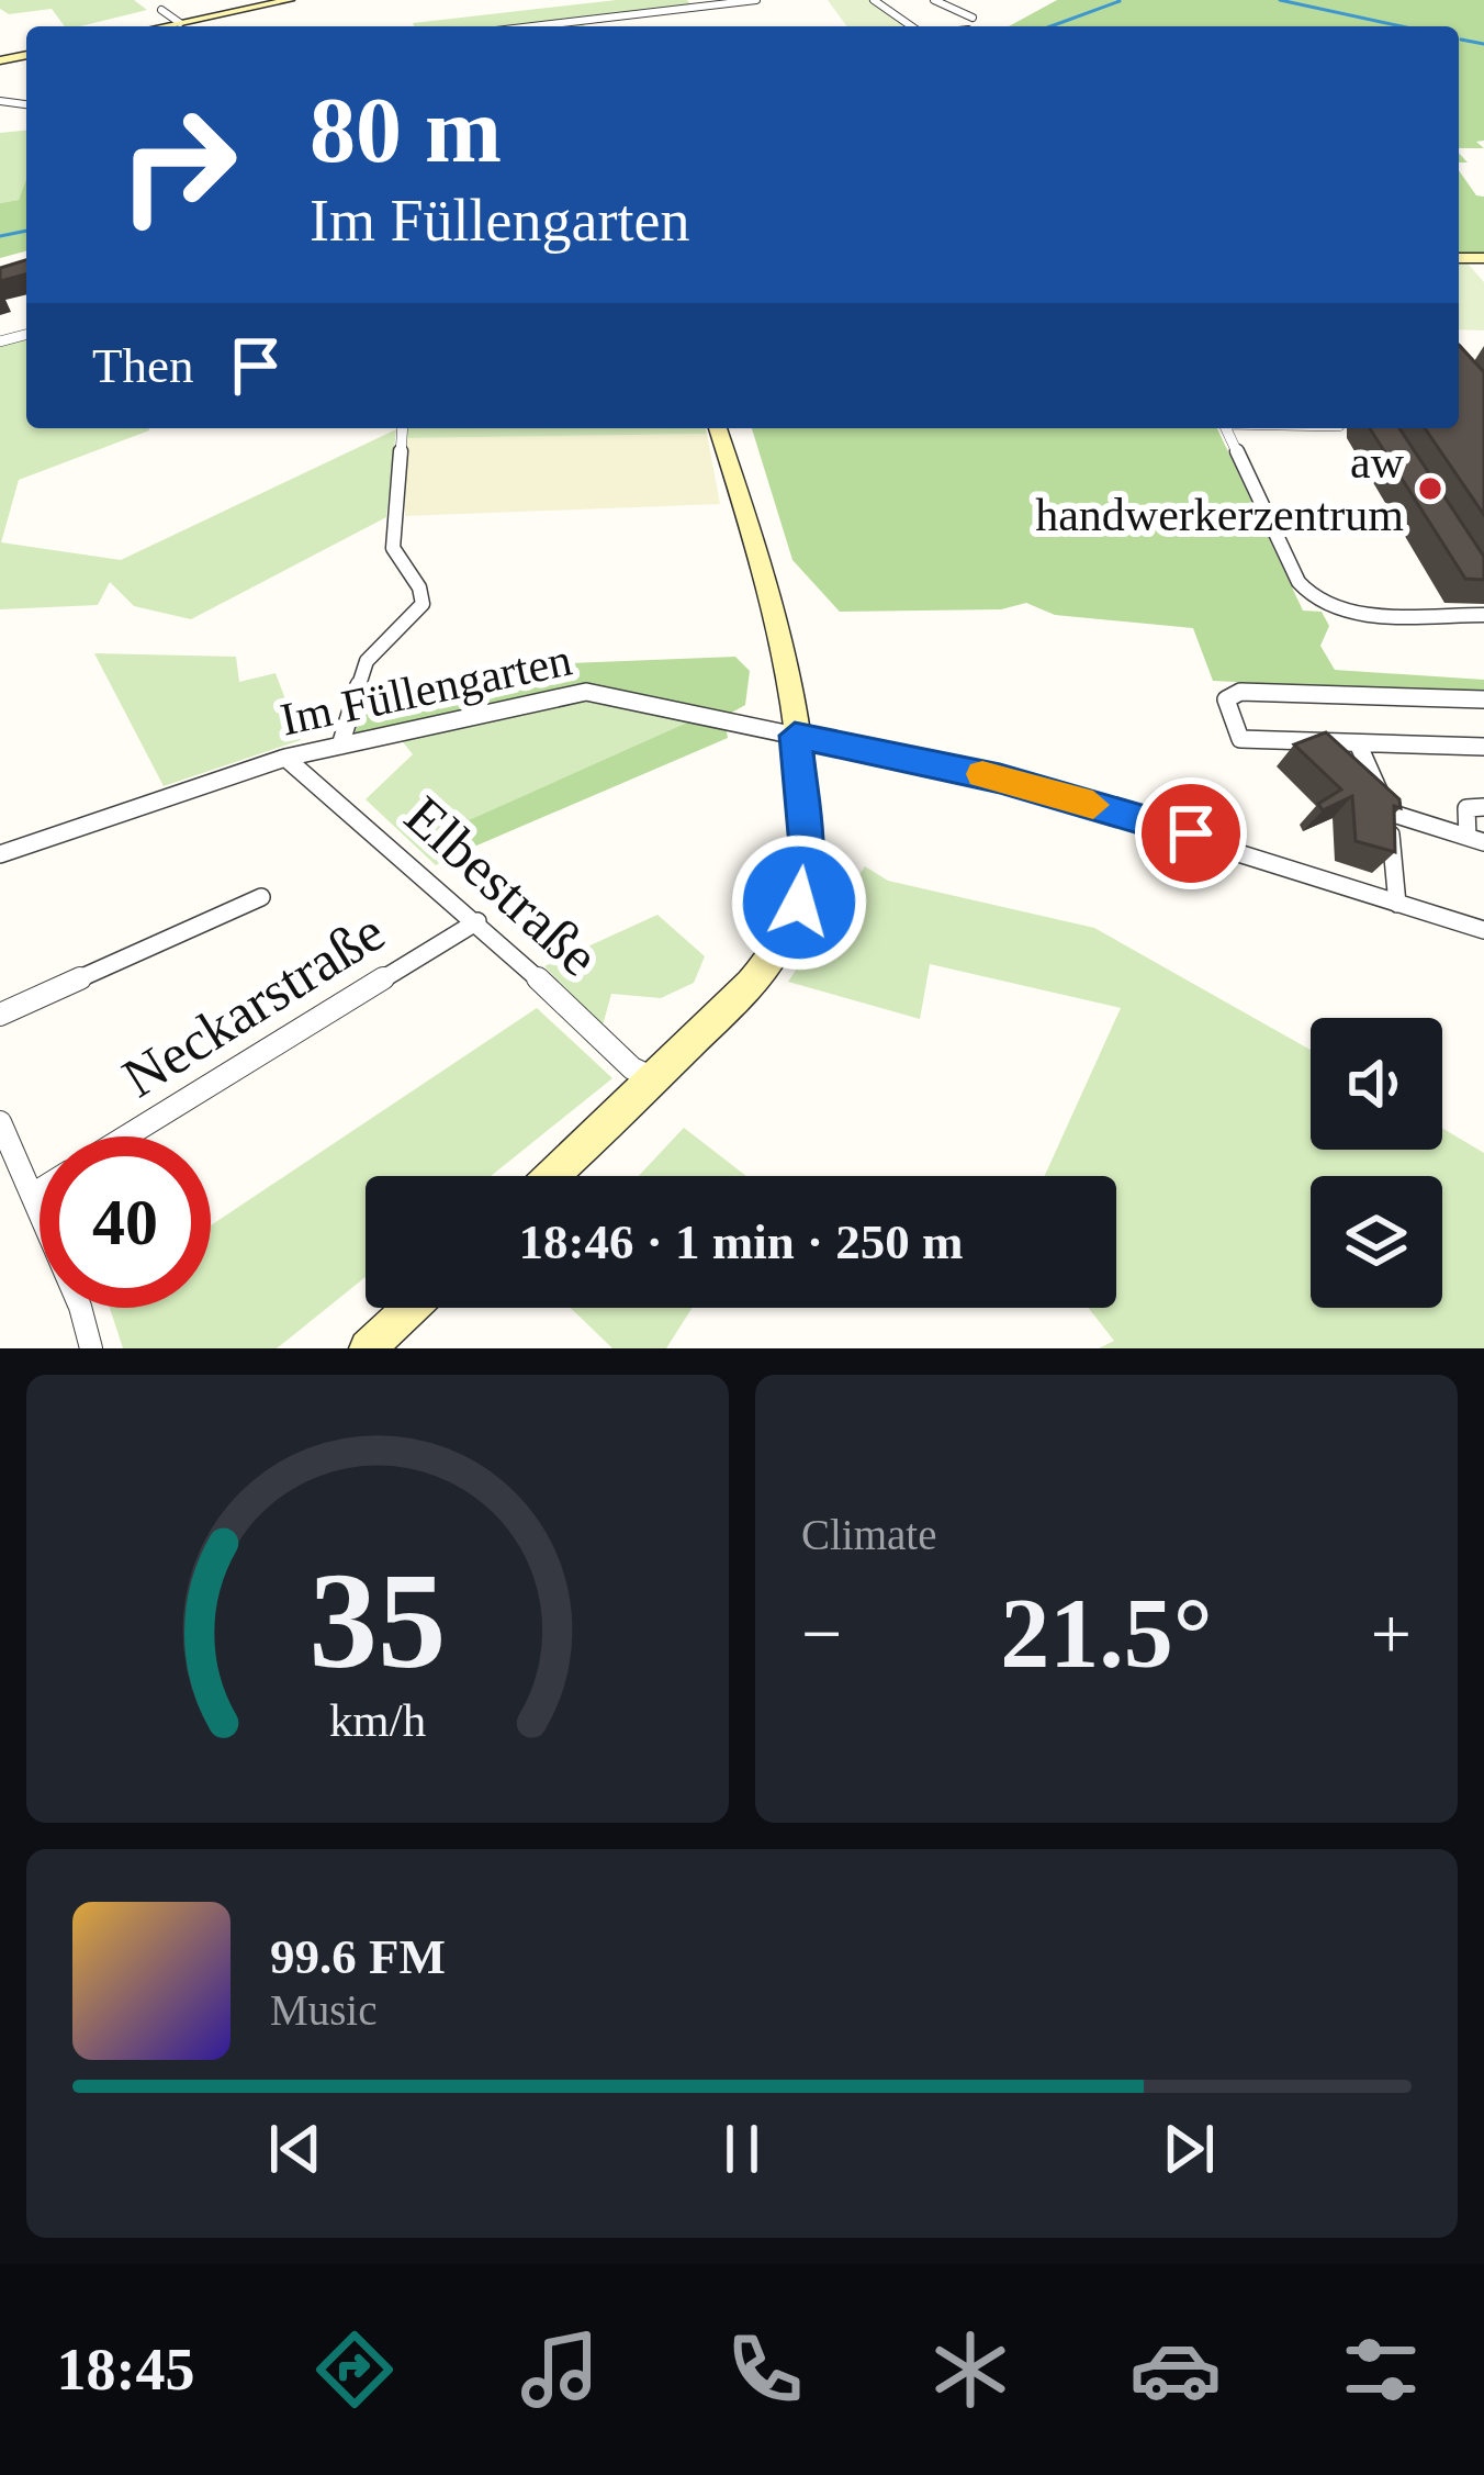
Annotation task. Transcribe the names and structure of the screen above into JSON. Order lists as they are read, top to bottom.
{
  "streets": {
    "street": ["Im Füllengarten", "Elbestraße", "Neckarstraße"]
  },
  "crossings": [
    ["Im Füllengarten", "Elbestraße"],
    ["Elbestraße", "Neckarstraße"]
  ],
  "places": ["aw handwerkerzentrum"],
  "page": {
    "turn": ["80 m", "Im Füllengarten"],
    "then": "Then",
    "limit": "40",
    "trip": "18:46 · 1 min · 250 m",
    "tile": "Climate",
    "heat": ["−", "21.5°", "+"],
    "song": ["99.6 FM", "Music"],
    "tabs": "18:45",
    "gauge": ["35", "km/h"]
  }
}
